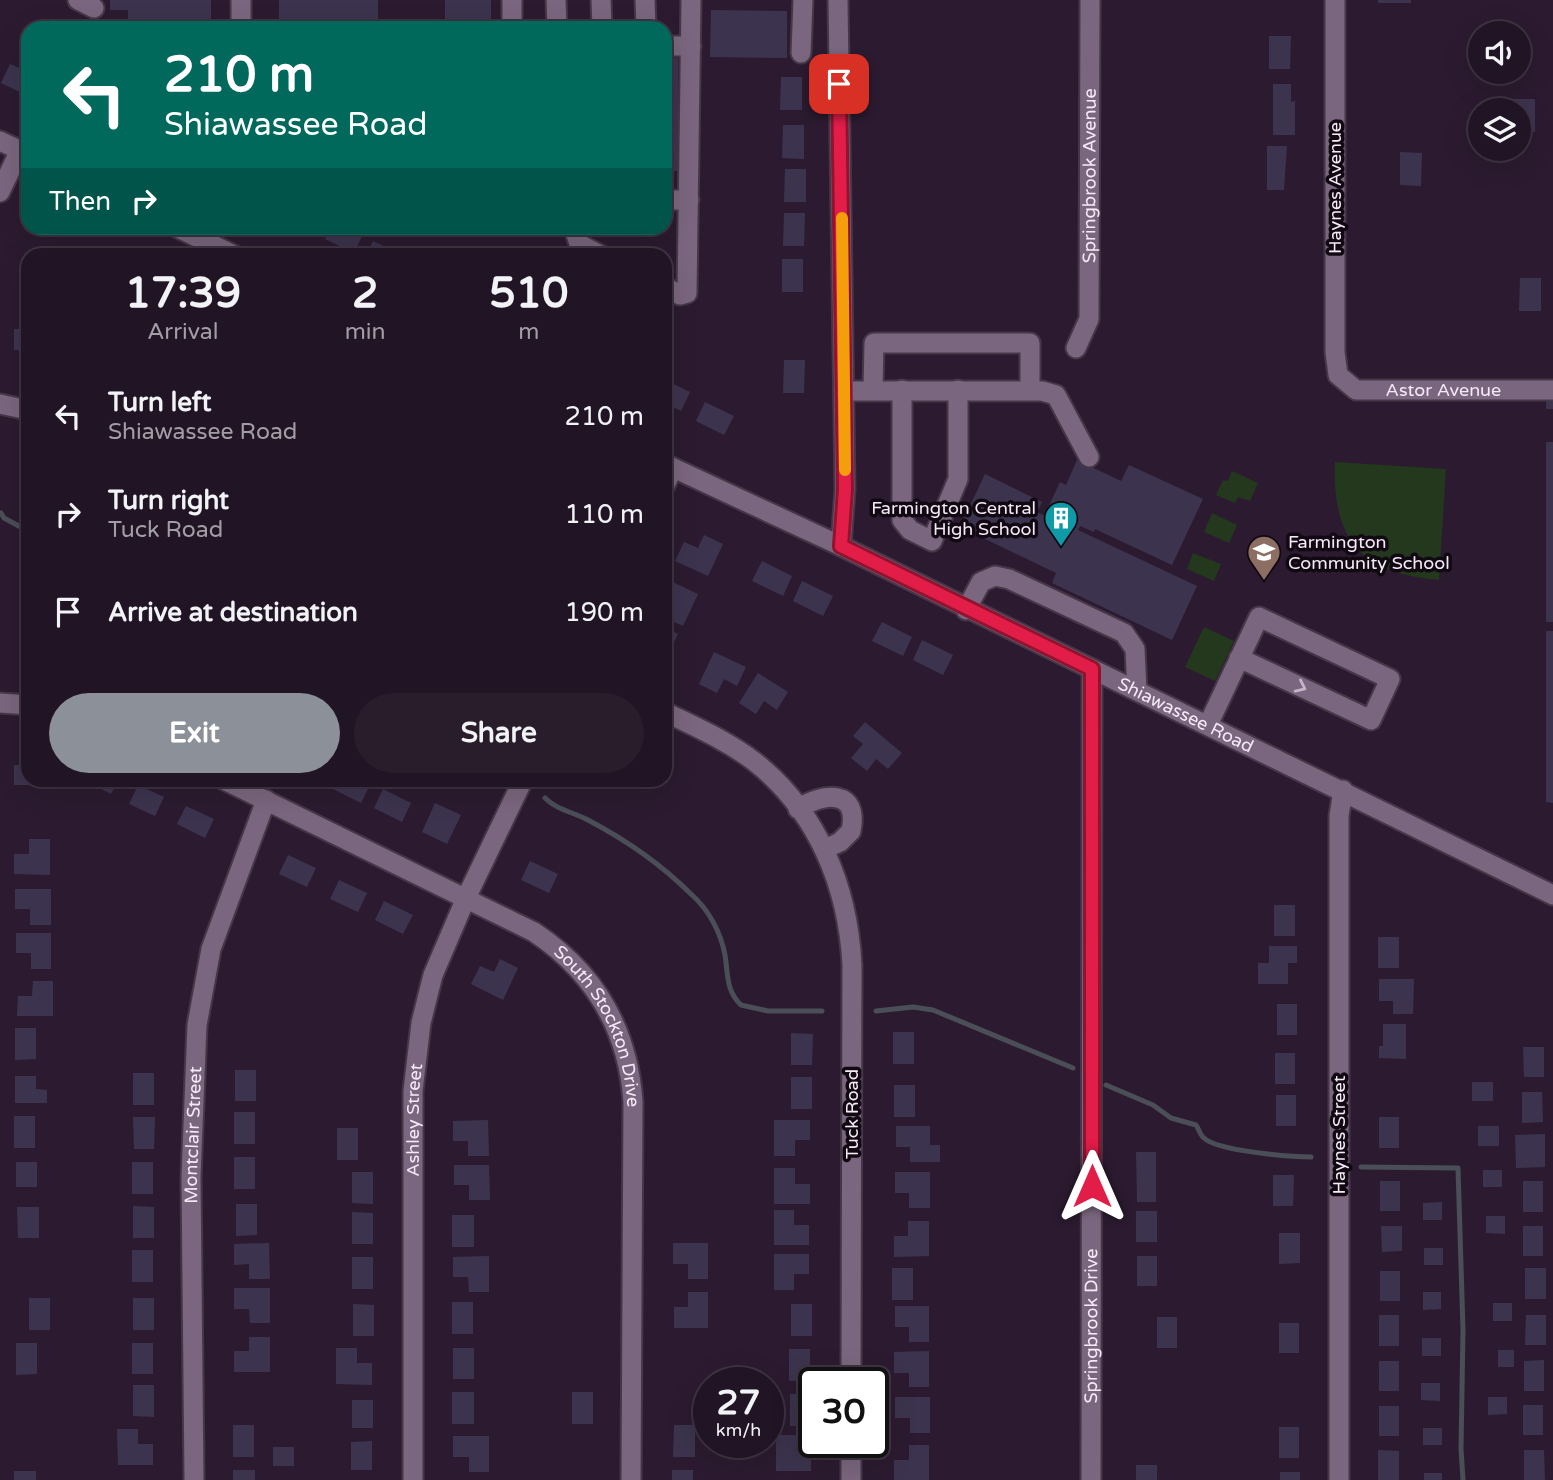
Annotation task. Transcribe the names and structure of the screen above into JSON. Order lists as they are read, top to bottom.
{
  "streets": {
    "street": [
      "Springbrook Avenue",
      "Haynes Avenue",
      "Astor Avenue",
      "Shiawassee Road",
      "South Stockton Drive",
      "Tuck Road",
      "Ashley Street",
      "Montclair Street",
      "Haynes Street",
      "Springbrook Drive"
    ]
  },
  "crossings": [
    ["Haynes Avenue", "Astor Avenue"],
    ["Shiawassee Road", "Haynes Street"],
    ["Shiawassee Road", "Springbrook Drive"],
    ["South Stockton Drive", "Ashley Street"],
    ["South Stockton Drive", "Montclair Street"]
  ],
  "places": {
    "building": ["Farmington Central High School"],
    "school or university": ["Farmington Community School"]
  },
  "page": {
    "turn": ["210 m", "Shiawassee Road"],
    "then": "Then",
    "eta": [
      "17:39",
      "Arrival",
      "2",
      "min",
      "510",
      "m"
    ],
    "list": [
      {
        "name": "Turn left",
        "note": "Shiawassee Road",
        "value": "210 m"
      },
      {
        "name": "Turn right",
        "note": "Tuck Road",
        "value": "110 m"
      },
      {
        "name": "Arrive at destination",
        "value": "190 m"
      }
    ],
    "buttons": ["Exit", "Share"],
    "speed": "27 km/h",
    "limit": "30"
  }
}
